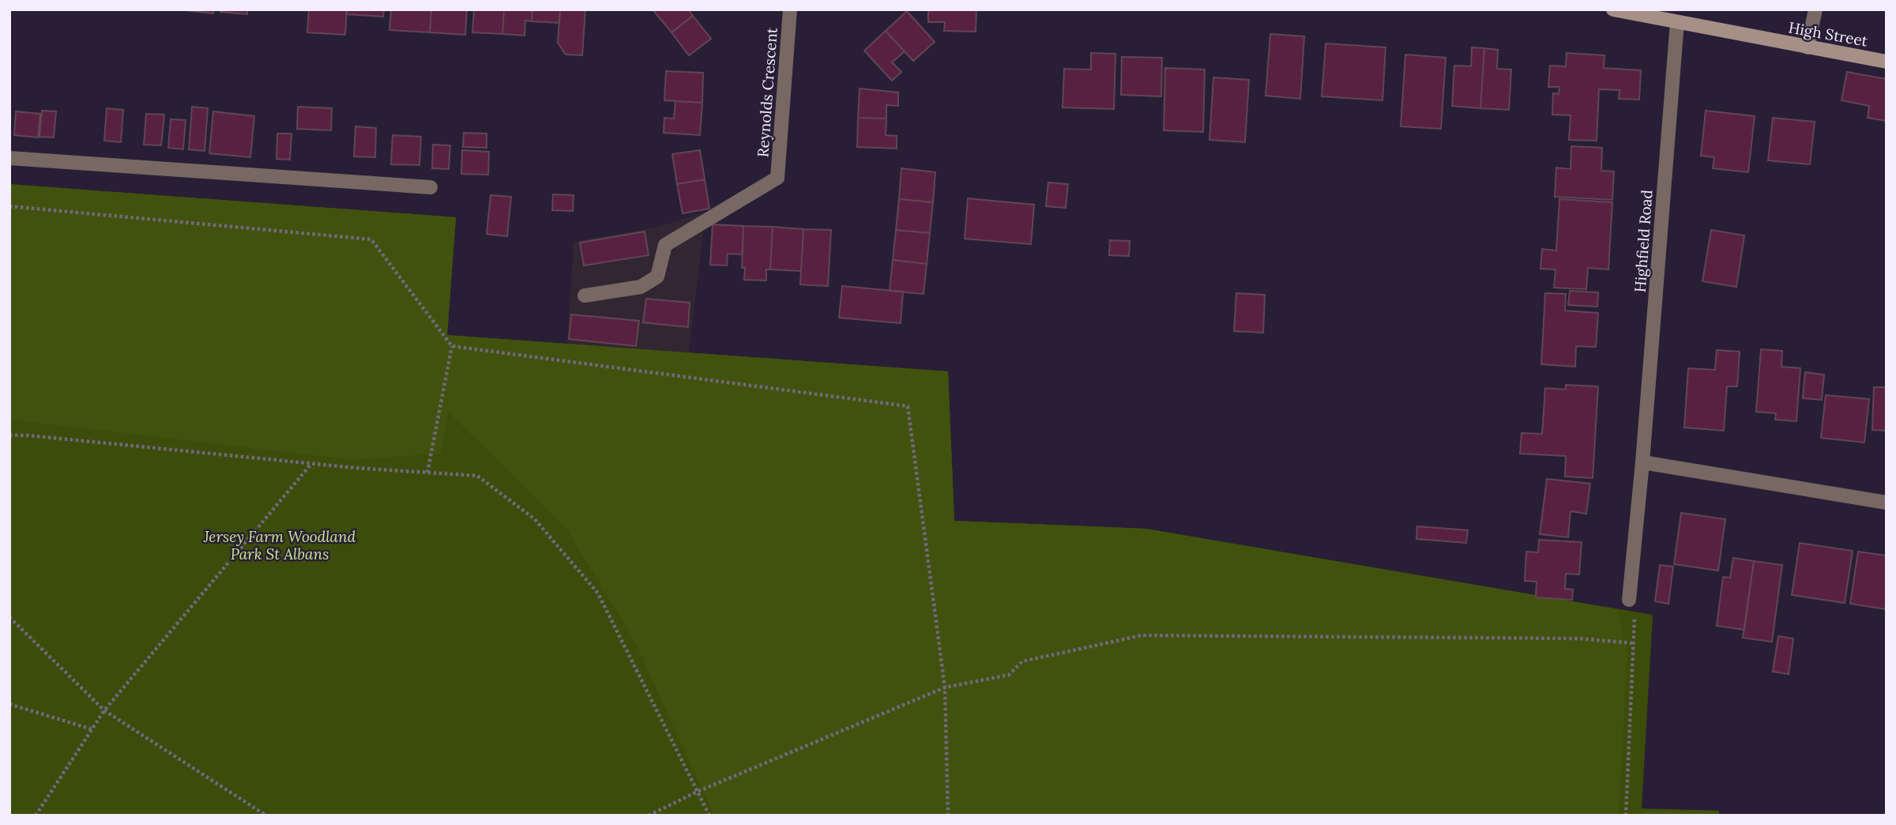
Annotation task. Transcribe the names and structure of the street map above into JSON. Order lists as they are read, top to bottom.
{
  "streets": {
    "main road": ["High Street"],
    "street": ["Reynolds Crescent", "Highfield Road"]
  },
  "crossings": [
    ["High Street", "Highfield Road"]
  ],
  "parks": ["Jersey Farm Woodland Park St Albans"]
}
